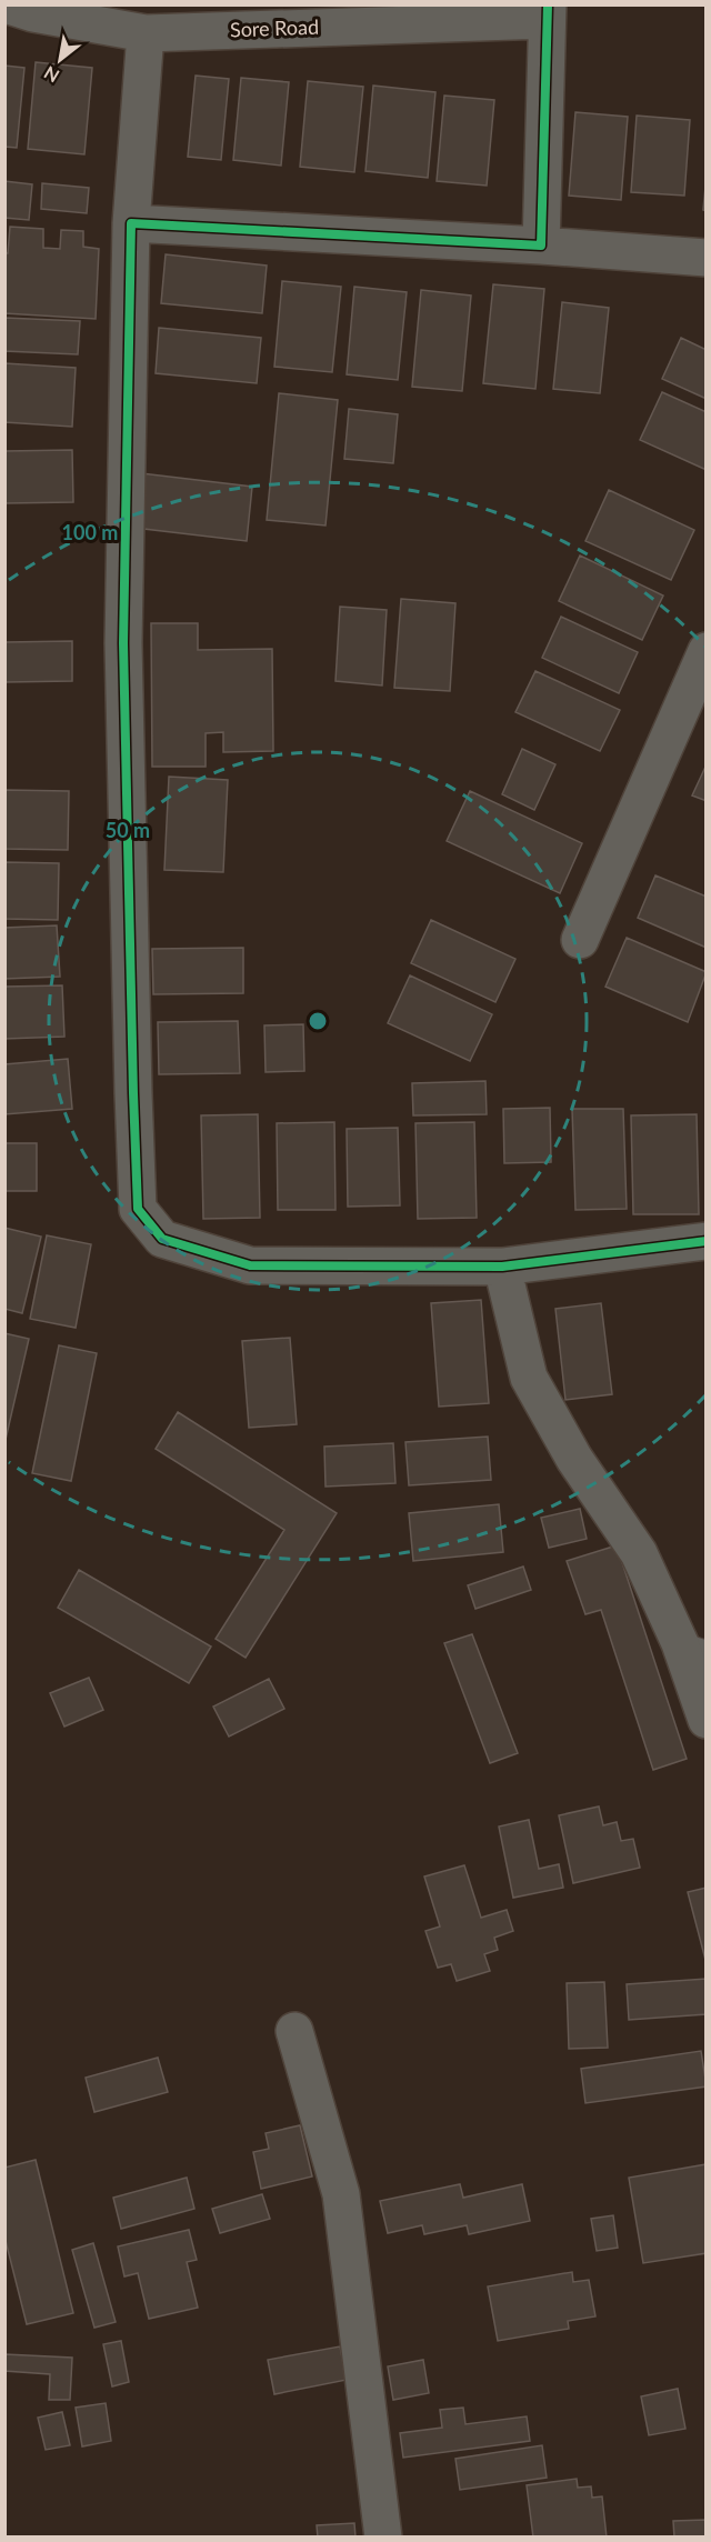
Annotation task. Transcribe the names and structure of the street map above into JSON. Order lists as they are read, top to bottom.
{
  "streets": {
    "street": ["Sore Road"]
  },
  "north": "bottom left",
  "rings": ["100 m", "50 m"]
}
